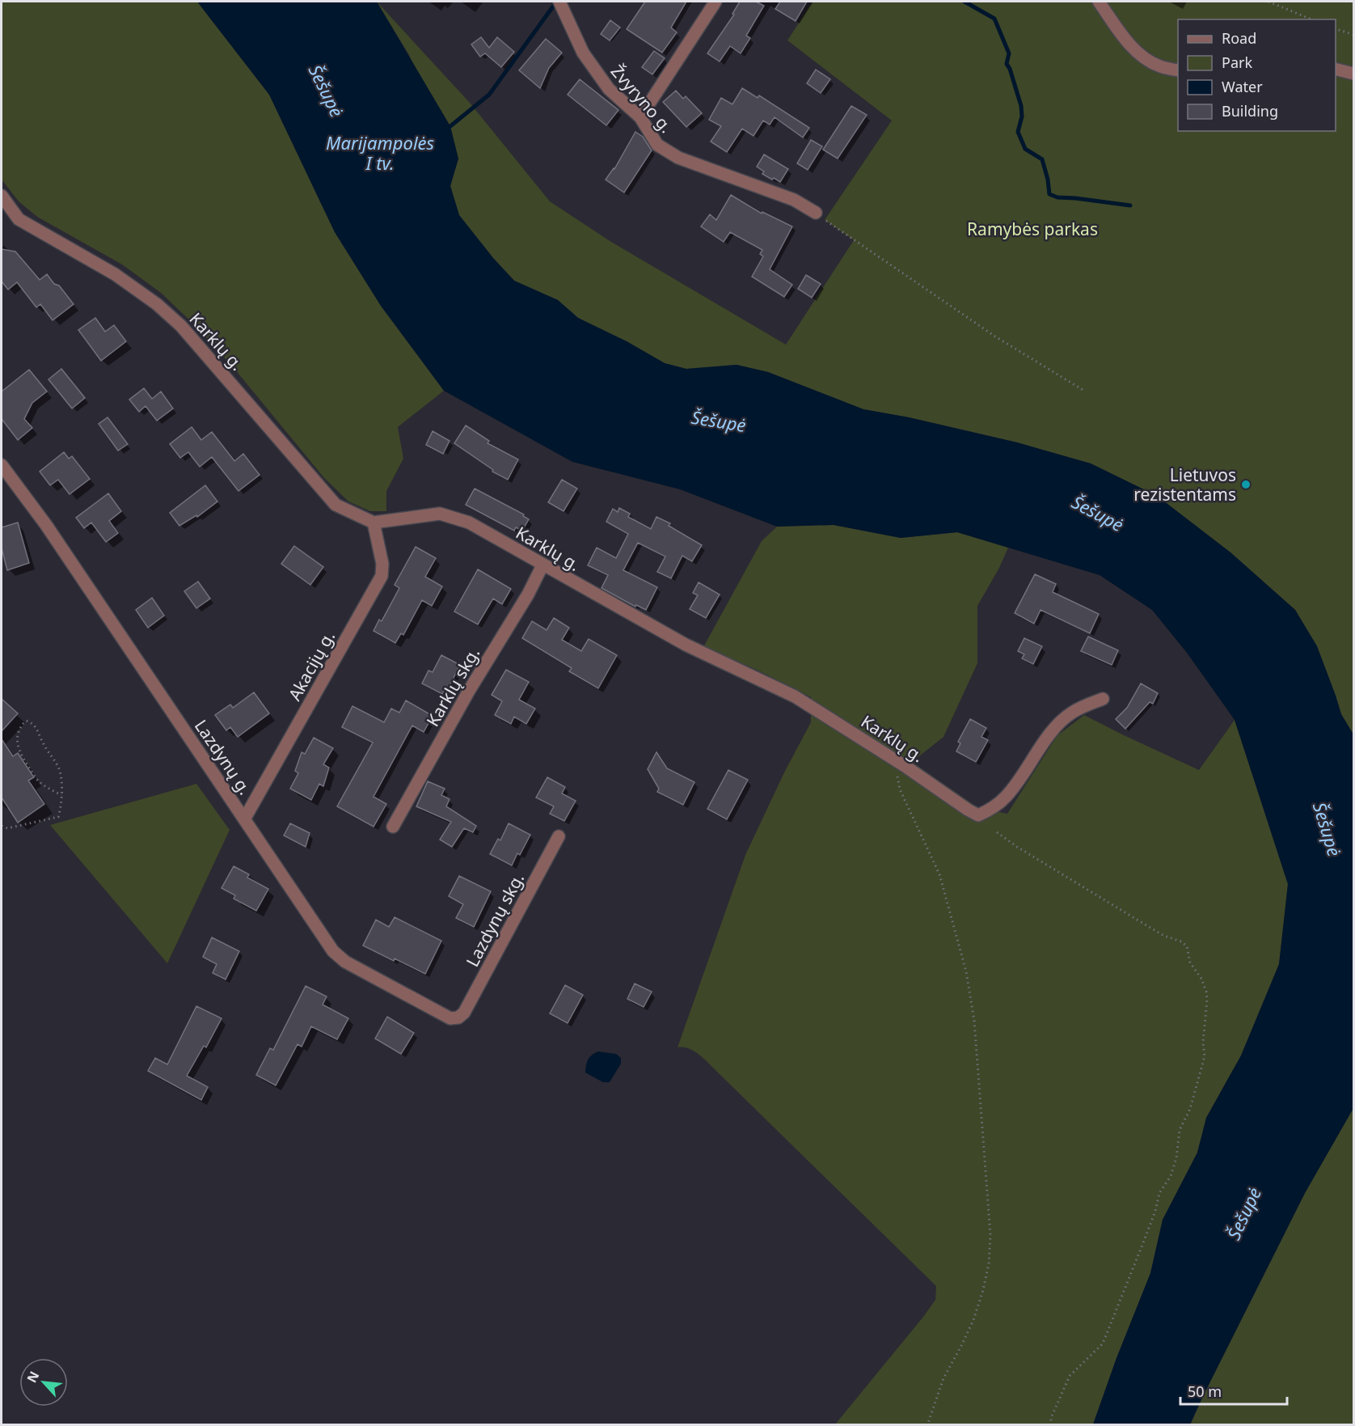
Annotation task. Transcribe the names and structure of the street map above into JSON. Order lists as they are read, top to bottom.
{
  "streets": {
    "street": [
      "Žvyryno g.",
      "Karklų g.",
      "Akacijų g.",
      "Karklų skg.",
      "Lazdynų g.",
      "Lazdynų skg."
    ]
  },
  "crossings": [
    ["Karklų g.", "Akacijų g."],
    ["Karklų g.", "Karklų skg."],
    ["Akacijų g.", "Lazdynų g."],
    ["Lazdynų g.", "Lazdynų skg."]
  ],
  "water": ["Šešupė", "Marijampolės I tv."],
  "parks": ["Ramybės parkas"],
  "places": ["Lietuvos rezistentams"],
  "legend": [
    "Road",
    "Park",
    "Water",
    "Building"
  ],
  "scale_bar": "50 m",
  "north": "top left"
}
